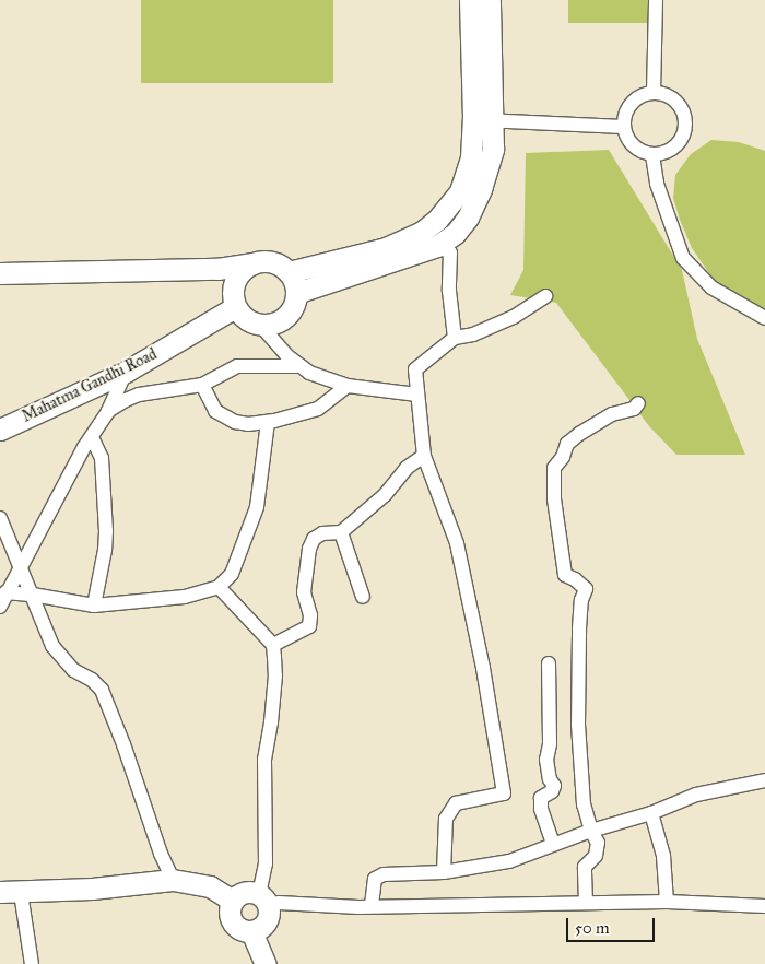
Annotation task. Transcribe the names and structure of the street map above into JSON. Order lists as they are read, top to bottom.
{
  "streets": {
    "street": ["Mahatma Gandhi Road"]
  },
  "scale_bar": "50 m"
}
